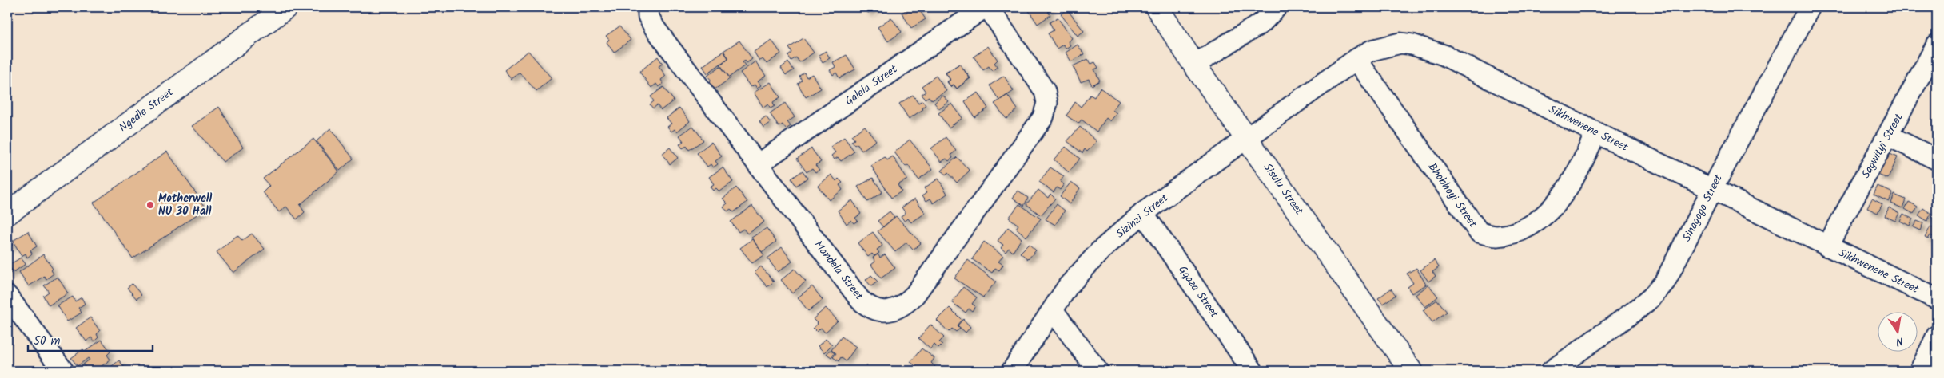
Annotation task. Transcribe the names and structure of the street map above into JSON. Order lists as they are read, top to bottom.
{
  "streets": {
    "street": [
      "Galela Street",
      "Ngedle Street",
      "Sikhwenene Street",
      "Sagwityi Street",
      "Sisulu Street",
      "Bhobhoyi Street",
      "Sinagogo Street",
      "Sizinzi Street",
      "Mandela Street",
      "Gqaza Street"
    ]
  },
  "crossings": [
    ["Galela Street", "Mandela Street"],
    ["Sikhwenene Street", "Sagwityi Street"],
    ["Sikhwenene Street", "Sisulu Street"],
    ["Sikhwenene Street", "Bhobhoyi Street"],
    ["Sikhwenene Street", "Sinagogo Street"],
    ["Sikhwenene Street", "Sizinzi Street"],
    ["Sisulu Street", "Sizinzi Street"],
    ["Sizinzi Street", "Gqaza Street"]
  ],
  "places": ["Motherwell NU 30 Hall"],
  "scale_bar": "50 m",
  "north": "bottom"
}
